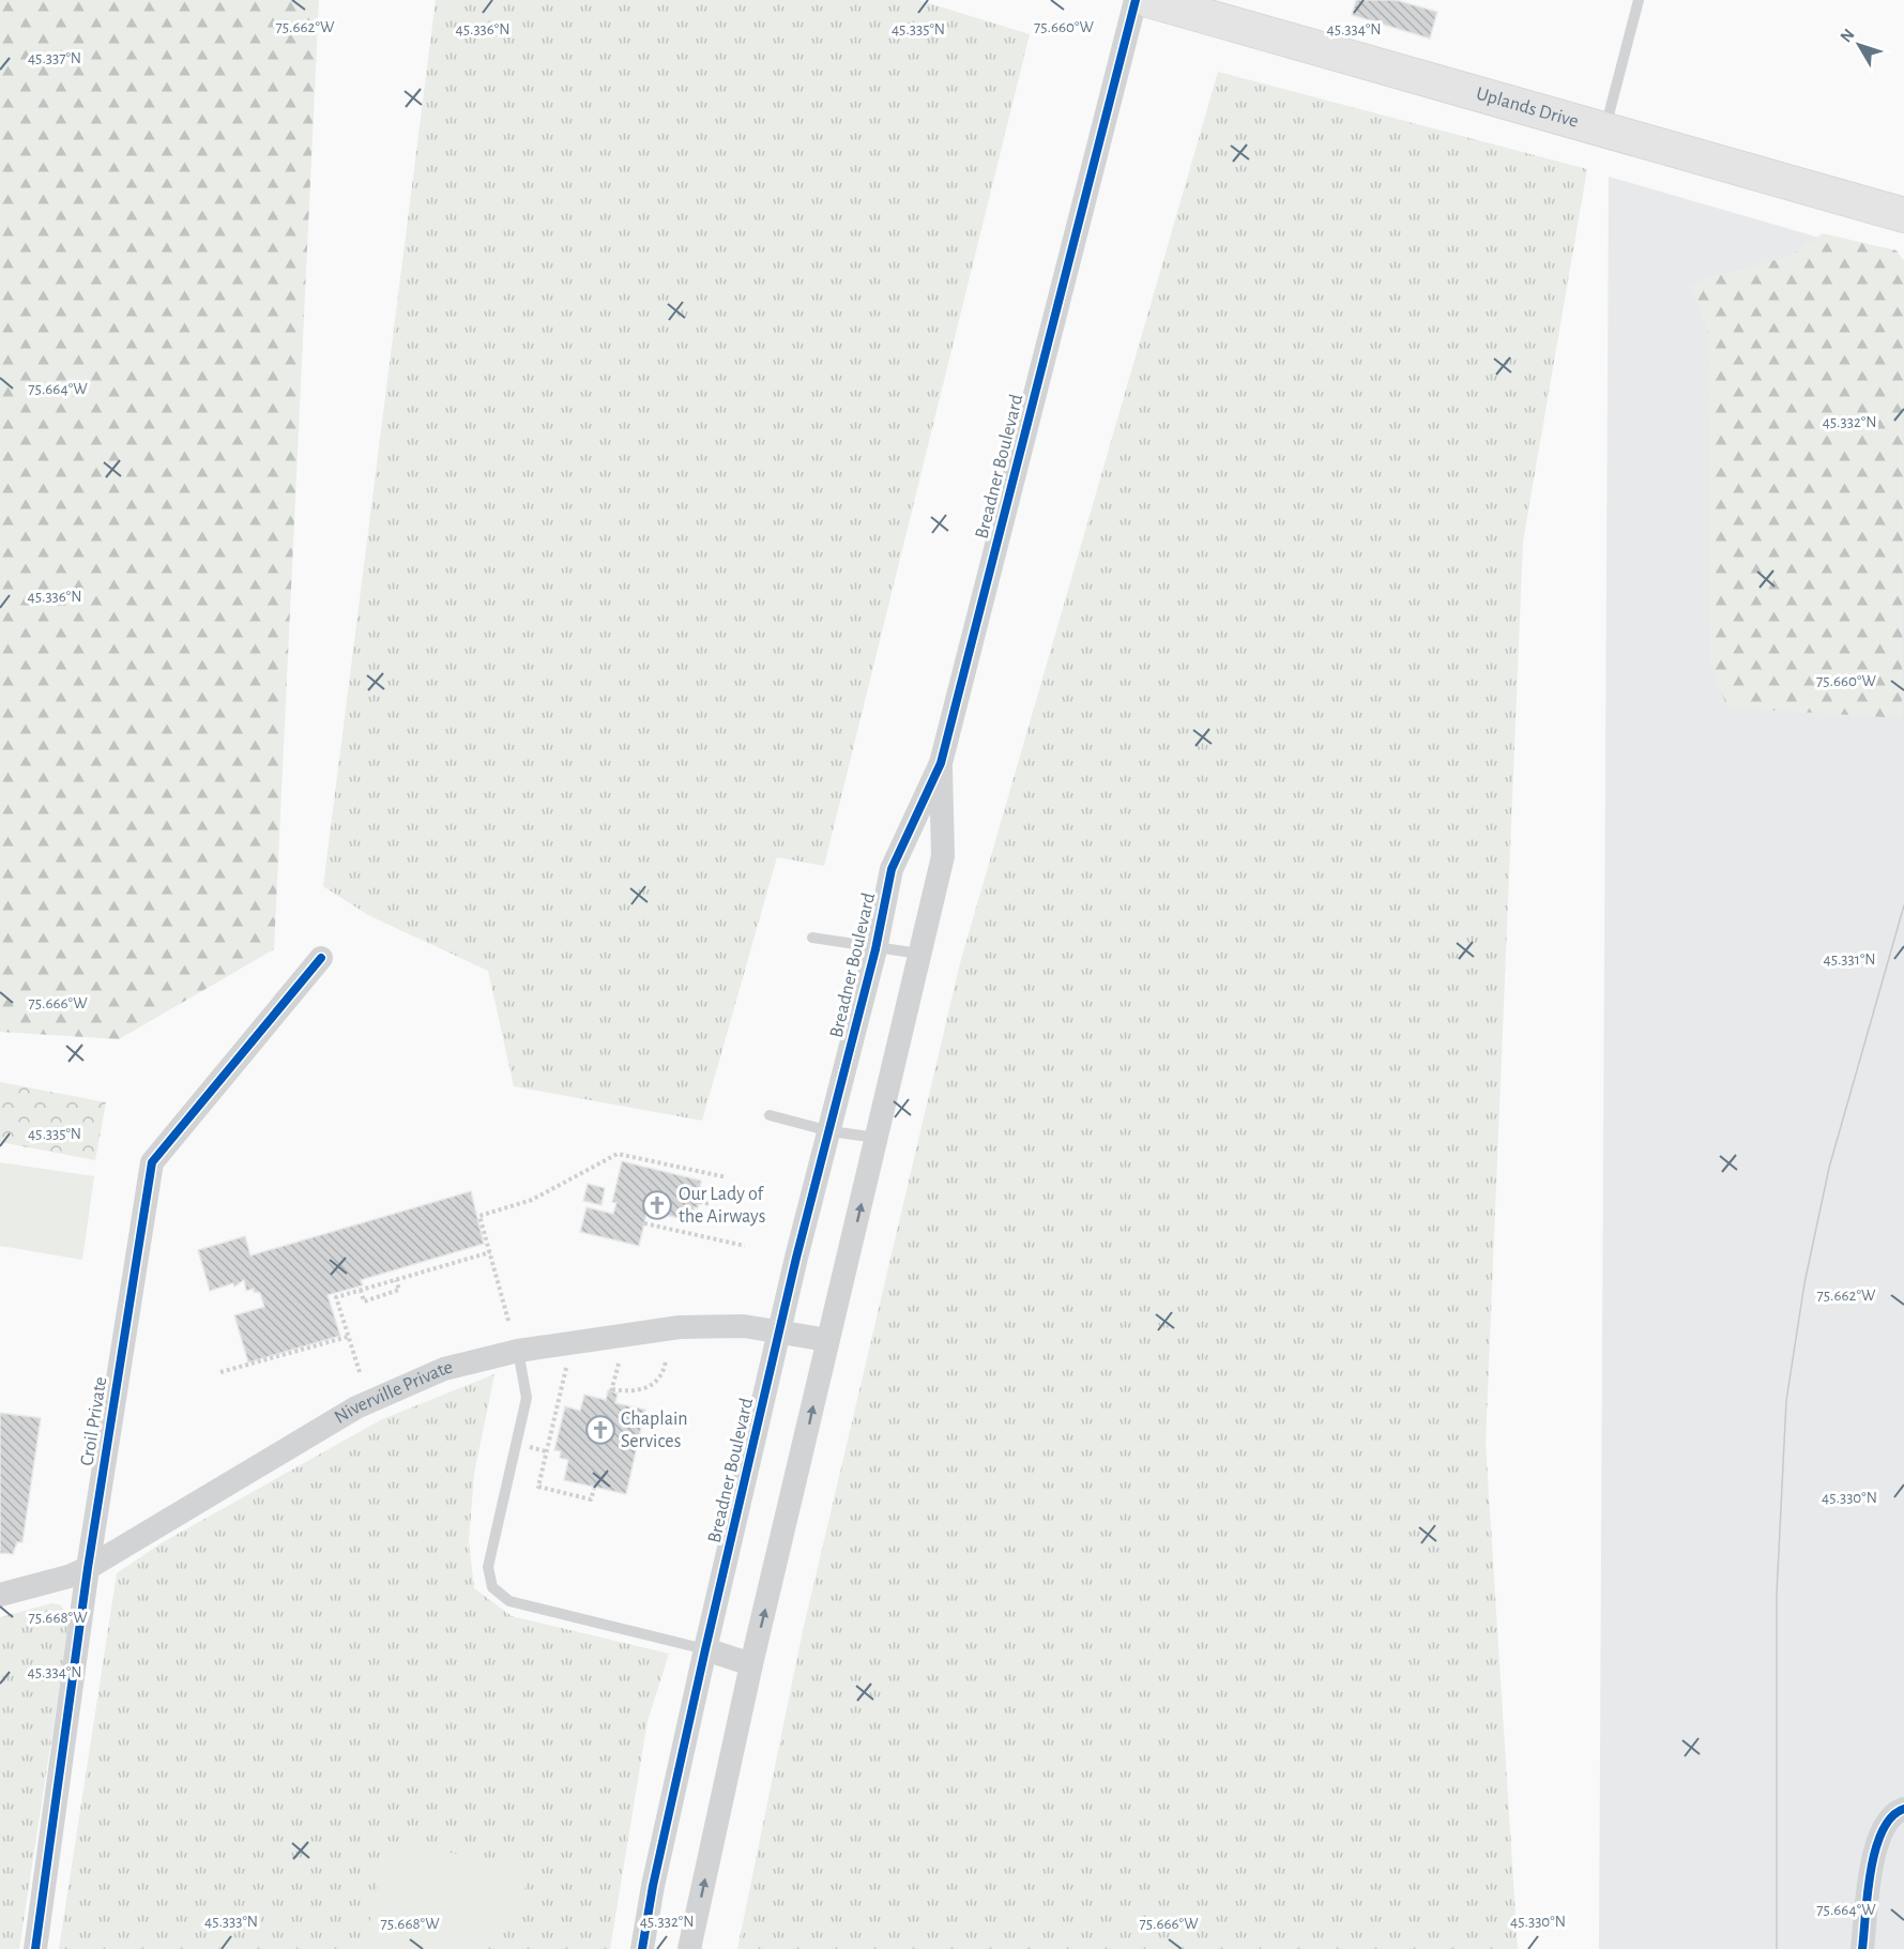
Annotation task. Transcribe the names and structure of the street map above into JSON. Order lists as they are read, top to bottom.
{
  "streets": {
    "main road": ["Uplands Drive"],
    "street": ["Breadner Boulevard", "Niverville Private", "Croil Private"]
  },
  "crossings": [
    ["Breadner Boulevard", "Niverville Private"],
    ["Niverville Private", "Croil Private"]
  ],
  "places": {
    "church": ["Our Lady of the Airways", "Chaplain Services"]
  },
  "north": "top left",
  "coordinates": [
    "75.660°W",
    "75.662°W",
    "45.336°N",
    "45.335°N",
    "45.334°N",
    "45.337°N",
    "75.664°W",
    "45.332°N",
    "45.331°N",
    "75.666°W",
    "45.330°N",
    "75.668°W",
    "45.333°N"
  ]
}
